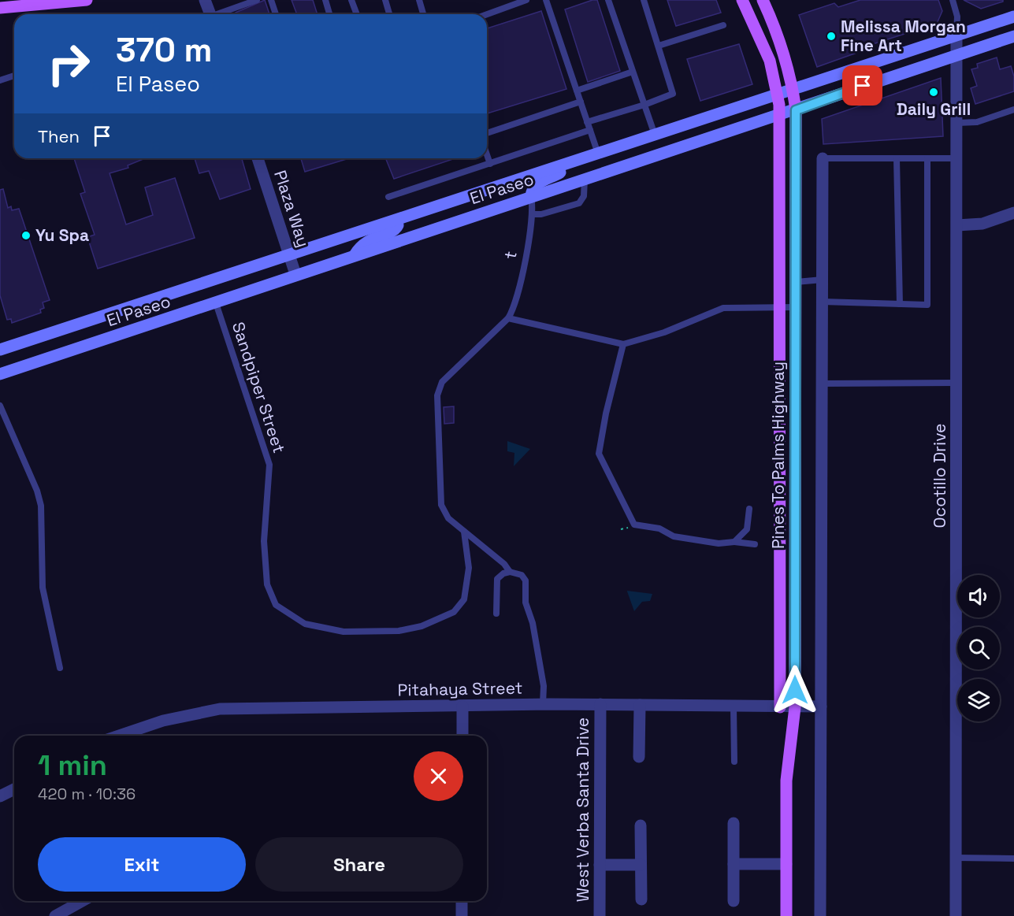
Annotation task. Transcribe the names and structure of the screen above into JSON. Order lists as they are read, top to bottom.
{
  "streets": {
    "main road": ["Pines To Palms Highway"],
    "street": [
      "El Paseo",
      "Plaza Way",
      "Ocotillo Drive",
      "Pitahaya Street",
      "West Verba Santa Drive"
    ],
    "lane": ["t", "Sandpiper Street"]
  },
  "crossings": [
    ["El Paseo", "Plaza Way"],
    ["El Paseo", "t"],
    ["El Paseo", "Sandpiper Street"],
    ["El Paseo", "Pines To Palms Highway"],
    ["El Paseo", "Ocotillo Drive"],
    ["Pines To Palms Highway", "Pitahaya Street"],
    ["Pitahaya Street", "West Verba Santa Drive"]
  ],
  "places": ["Melissa Morgan Fine Art", "Daily Grill", "Yu Spa"],
  "page": {
    "turn": ["370 m", "El Paseo"],
    "then": "Then",
    "heading": ["1 min", "420 m · 10:36"],
    "buttons": ["Exit", "Share"]
  }
}
